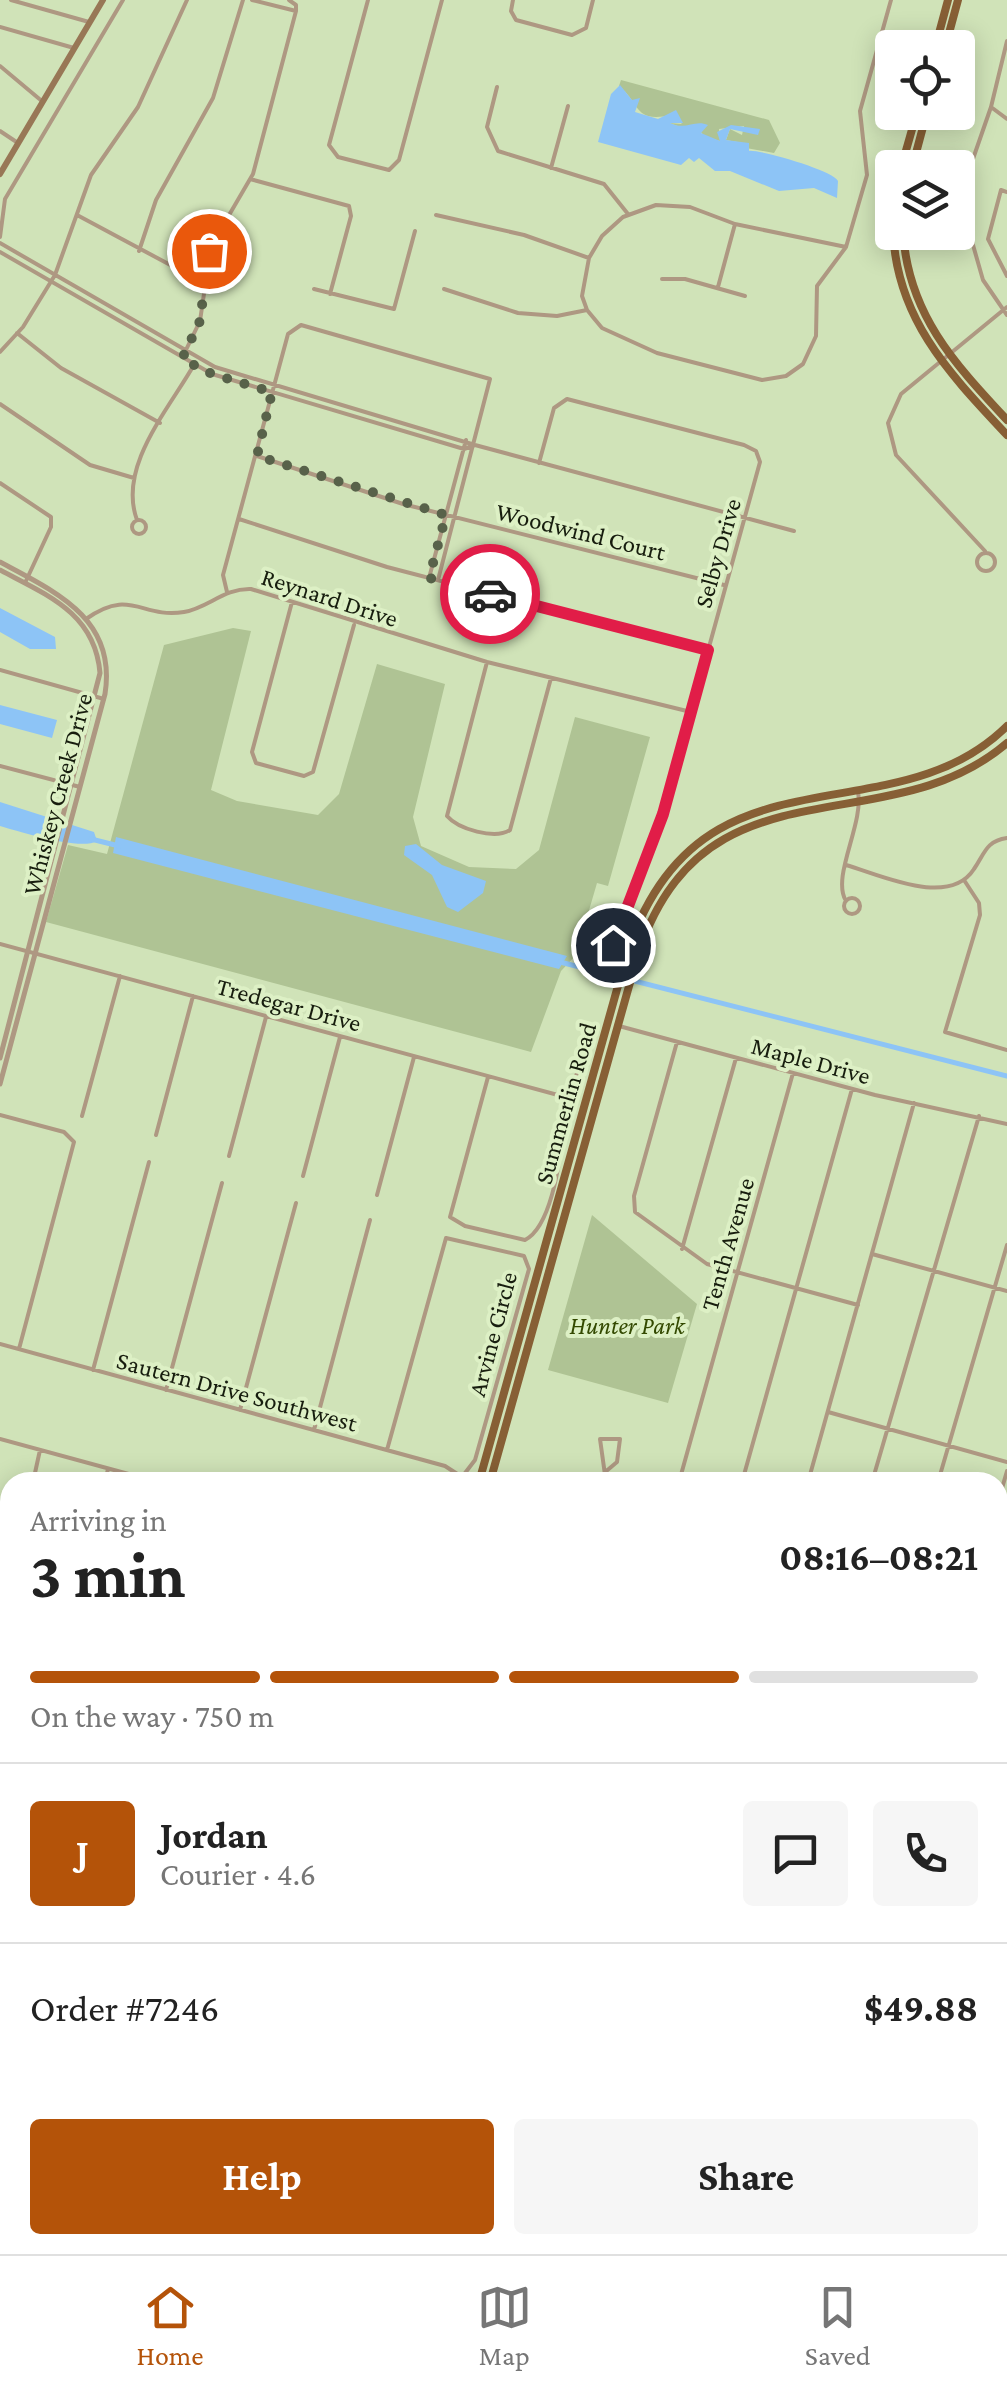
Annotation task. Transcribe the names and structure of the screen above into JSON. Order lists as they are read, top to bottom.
{
  "streets": {
    "main road": ["Summerlin Road"],
    "street": [
      "Woodwind Court",
      "Selby Drive",
      "Reynard Drive",
      "Whiskey Creek Drive",
      "Tredegar Drive",
      "Maple Drive",
      "Tenth Avenue",
      "Arvine Circle",
      "Sautern Drive Southwest"
    ]
  },
  "crossings": [
    ["Woodwind Court", "Selby Drive"],
    ["Selby Drive", "Reynard Drive"],
    ["Reynard Drive", "Whiskey Creek Drive"],
    ["Whiskey Creek Drive", "Tredegar Drive"],
    ["Maple Drive", "Summerlin Road"],
    ["Maple Drive", "Tenth Avenue"],
    ["Arvine Circle", "Sautern Drive Southwest"]
  ],
  "parks": ["Hunter Park"],
  "page": {
    "heading": ["3 min", "Arriving in", "08:16–08:21"],
    "panel": [
      "Jordan",
      "Courier · 4.6",
      "Order #7246",
      "$49.88"
    ],
    "bar": "On the way · 750 m",
    "round": "J",
    "buttons": ["Help", "Share"],
    "tabs": ["Home", "Map", "Saved"]
  }
}
